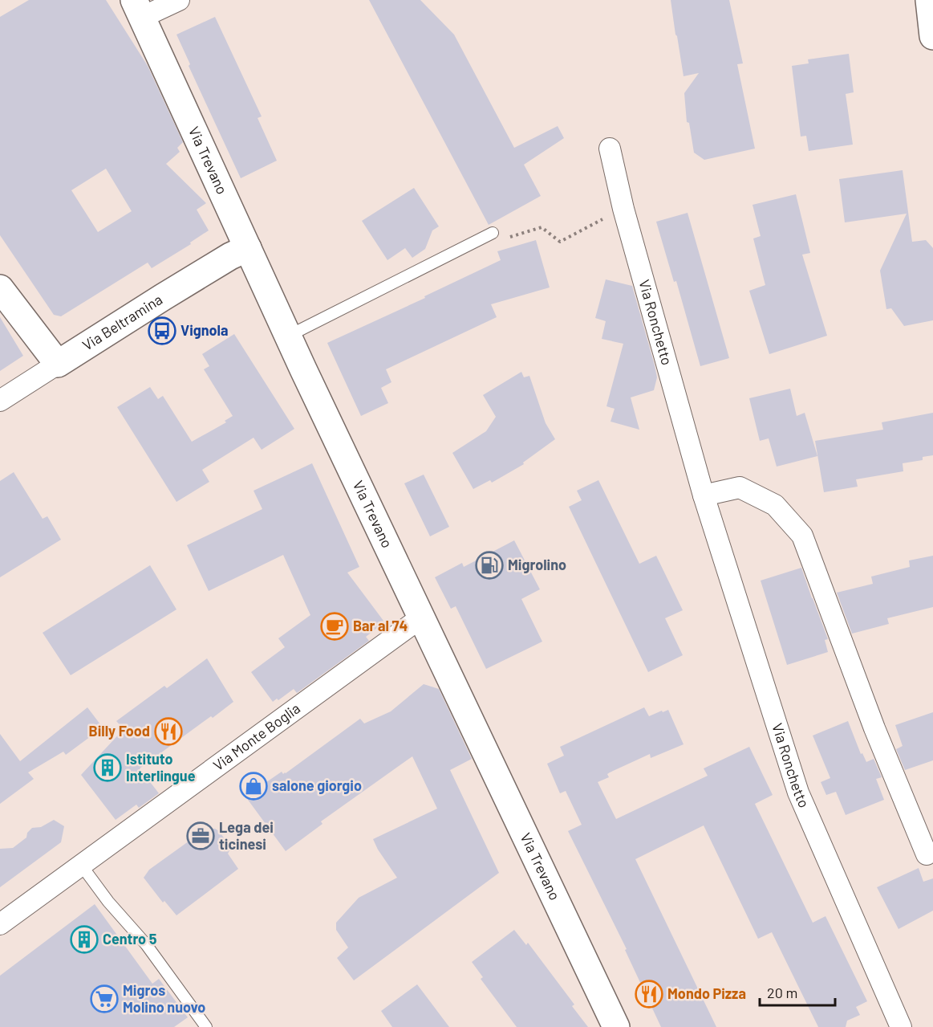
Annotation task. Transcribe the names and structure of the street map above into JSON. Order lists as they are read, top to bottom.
{
  "streets": {
    "main road": ["Via Trevano", "Via Beltramina"],
    "street": ["Via Ronchetto", "Via Monte Boglia"]
  },
  "crossings": [
    ["Via Trevano", "Via Beltramina"],
    ["Via Trevano", "Via Monte Boglia"]
  ],
  "places": {
    "bus stop": ["Vignola"],
    "fuel station": ["Migrolino"],
    "cafe": ["Bar al 74"],
    "restaurant": ["Billy Food", "Mondo Pizza"],
    "building": ["Istituto Interlingue", "Centro 5"],
    "shop": ["salone giorgio"],
    "office": ["Lega dei ticinesi"],
    "supermarket": ["Migros Molino nuovo"]
  },
  "scale_bar": "20 m"
}
